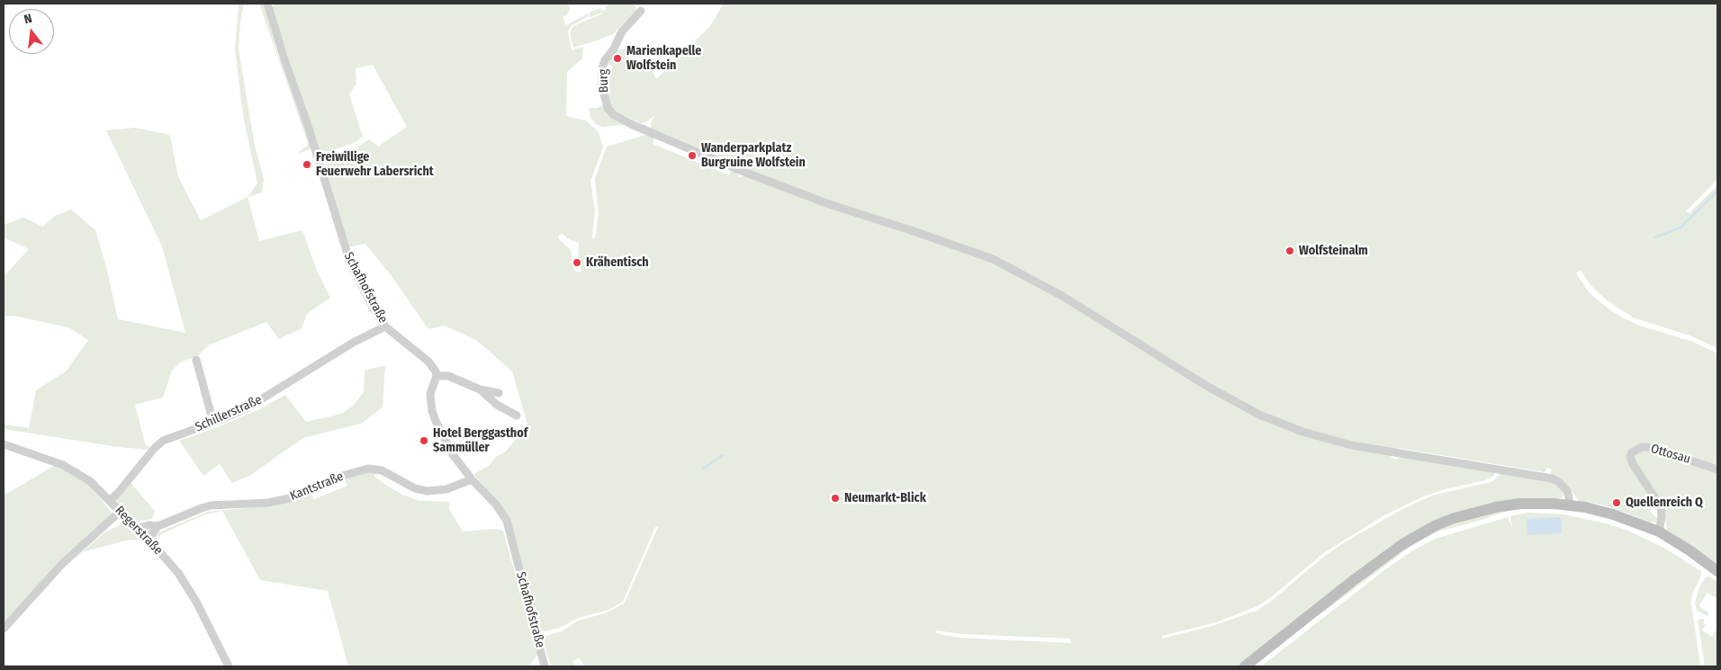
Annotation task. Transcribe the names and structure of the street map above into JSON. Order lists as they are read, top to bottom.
{
  "streets": {
    "street": [
      "Burg",
      "Schafhofstraße",
      "Schillerstraße",
      "Ottosau",
      "Kantstraße",
      "Regerstraße"
    ]
  },
  "crossings": [
    ["Schafhofstraße", "Schillerstraße"],
    ["Schafhofstraße", "Kantstraße"],
    ["Schillerstraße", "Regerstraße"],
    ["Kantstraße", "Regerstraße"]
  ],
  "places": [
    "Marienkapelle Wolfstein",
    "Wanderparkplatz Burgruine Wolfstein",
    "Freiwillige Feuerwehr Labersricht",
    "Wolfsteinalm",
    "Krähentisch",
    "Hotel Berggasthof Sammüller",
    "Neumarkt-Blick",
    "Quellenreich Q"
  ],
  "north": "top"
}
